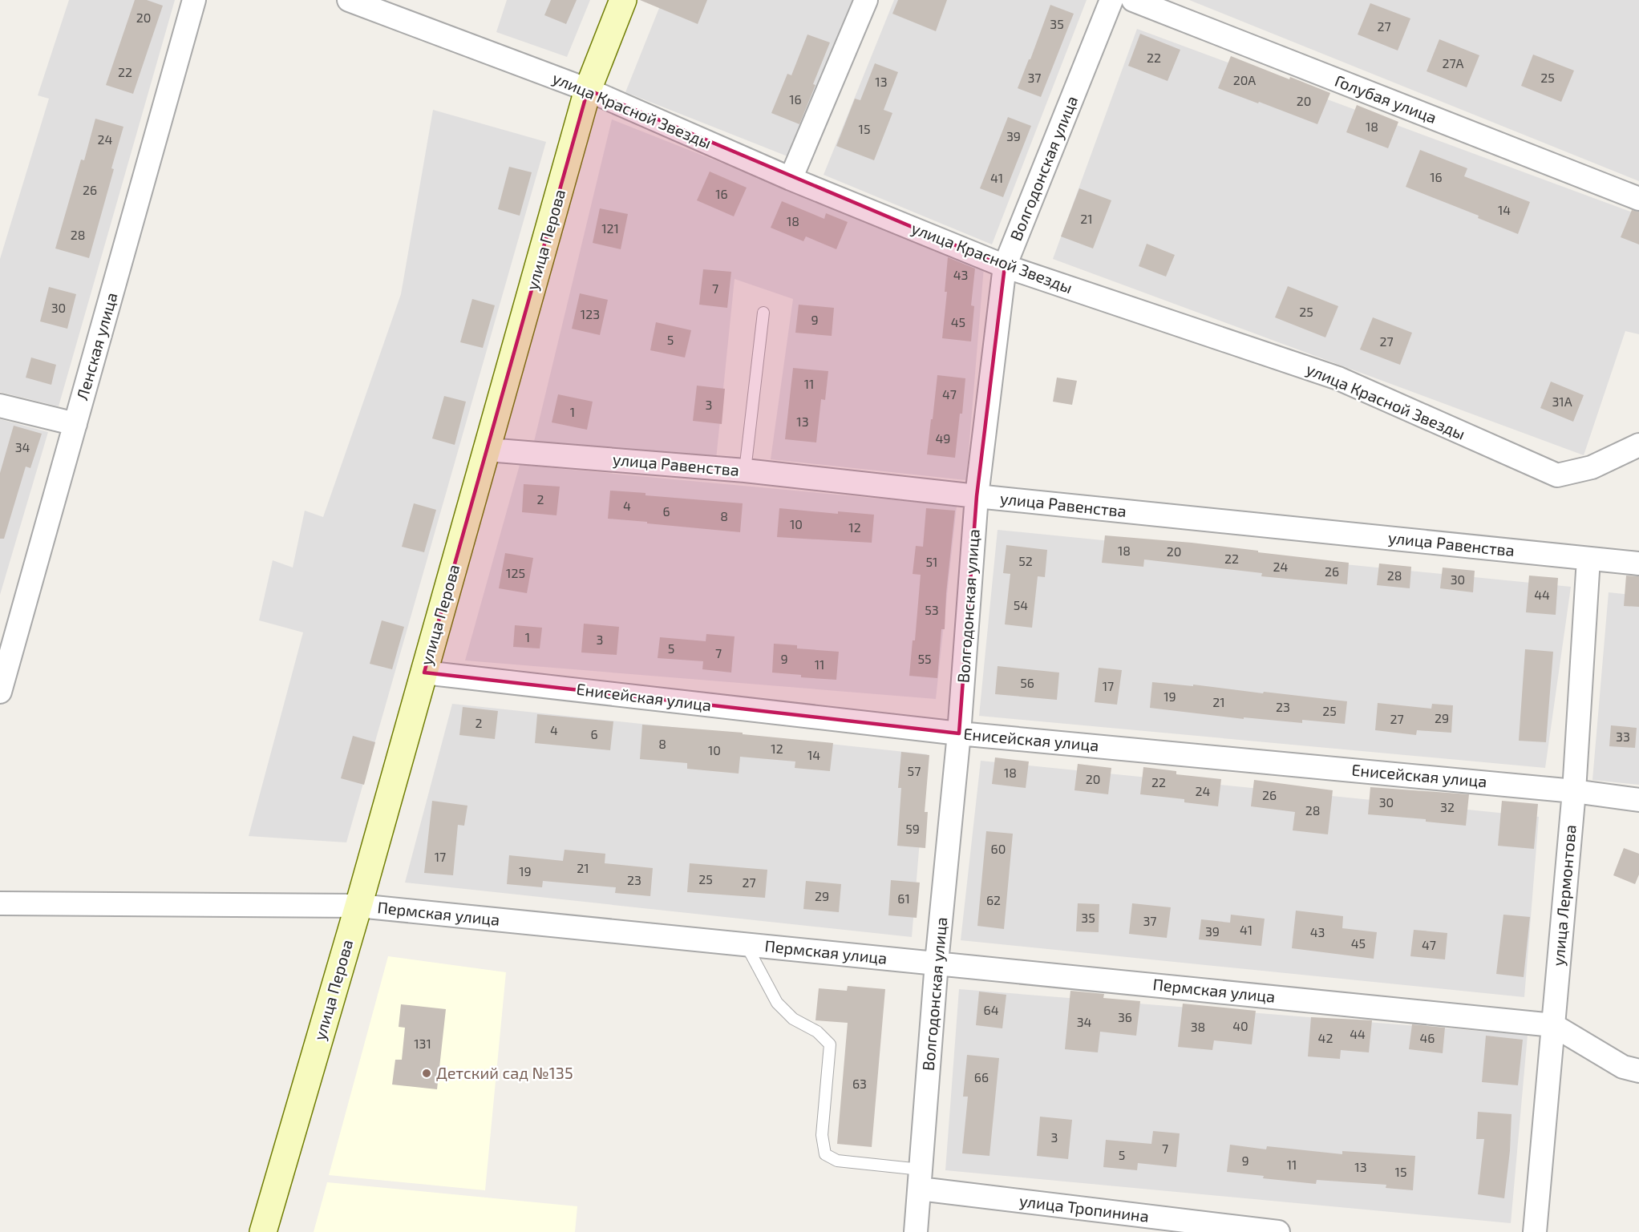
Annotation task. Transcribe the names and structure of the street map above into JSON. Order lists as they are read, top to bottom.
{
  "streets": {
    "main road": ["улица Перова"],
    "street": [
      "Голубая улица",
      "улица Красной Звезды",
      "Волгодонская улица",
      "Ленская улица",
      "улица Равенства",
      "Енисейская улица",
      "улица Лермонтова",
      "Пермская улица",
      "улица Тропинина"
    ]
  },
  "crossings": [
    ["улица Красной Звезды", "Волгодонская улица"],
    ["улица Красной Звезды", "улица Перова"],
    ["Волгодонская улица", "улица Равенства"],
    ["Волгодонская улица", "Енисейская улица"],
    ["Волгодонская улица", "Пермская улица"],
    ["Волгодонская улица", "улица Тропинина"],
    ["улица Перова", "улица Равенства"],
    ["улица Перова", "Енисейская улица"],
    ["улица Перова", "Пермская улица"],
    ["улица Равенства", "улица Лермонтова"],
    ["Енисейская улица", "улица Лермонтова"],
    ["улица Лермонтова", "Пермская улица"]
  ],
  "places": ["Детский сад №135"],
  "house_numbers": [
    "20",
    "35",
    "27",
    "22",
    "27А",
    "22",
    "37",
    "25",
    "20А",
    "13",
    "16",
    "20",
    "18",
    "15",
    "39",
    "24",
    "16",
    "41",
    "26",
    "16",
    "14",
    "21",
    "18",
    "121",
    "28",
    "43",
    "7",
    "30",
    "25",
    "123",
    "9",
    "45",
    "5",
    "27",
    "11",
    "47",
    "31А",
    "3",
    "1",
    "13",
    "49",
    "34",
    "2",
    "4",
    "6",
    "8",
    "10",
    "12",
    "18",
    "20",
    "22",
    "52",
    "51",
    "24",
    "26",
    "125",
    "28",
    "30",
    "44",
    "54",
    "53",
    "1",
    "3",
    "5",
    "7",
    "9",
    "55",
    "11",
    "56",
    "17",
    "19",
    "21",
    "23",
    "25",
    "29",
    "27",
    "2",
    "4",
    "6",
    "33",
    "8",
    "12",
    "10",
    "14",
    "57",
    "18",
    "20",
    "22",
    "24",
    "26",
    "30",
    "32",
    "28",
    "59",
    "60",
    "17",
    "21",
    "19",
    "25",
    "23",
    "27",
    "29",
    "61",
    "62",
    "35",
    "37",
    "41",
    "39",
    "43",
    "45",
    "47",
    "64",
    "36",
    "34",
    "40",
    "38",
    "44",
    "42",
    "46",
    "131",
    "66",
    "63",
    "3",
    "7",
    "5",
    "9",
    "11",
    "13",
    "15"
  ]
}
